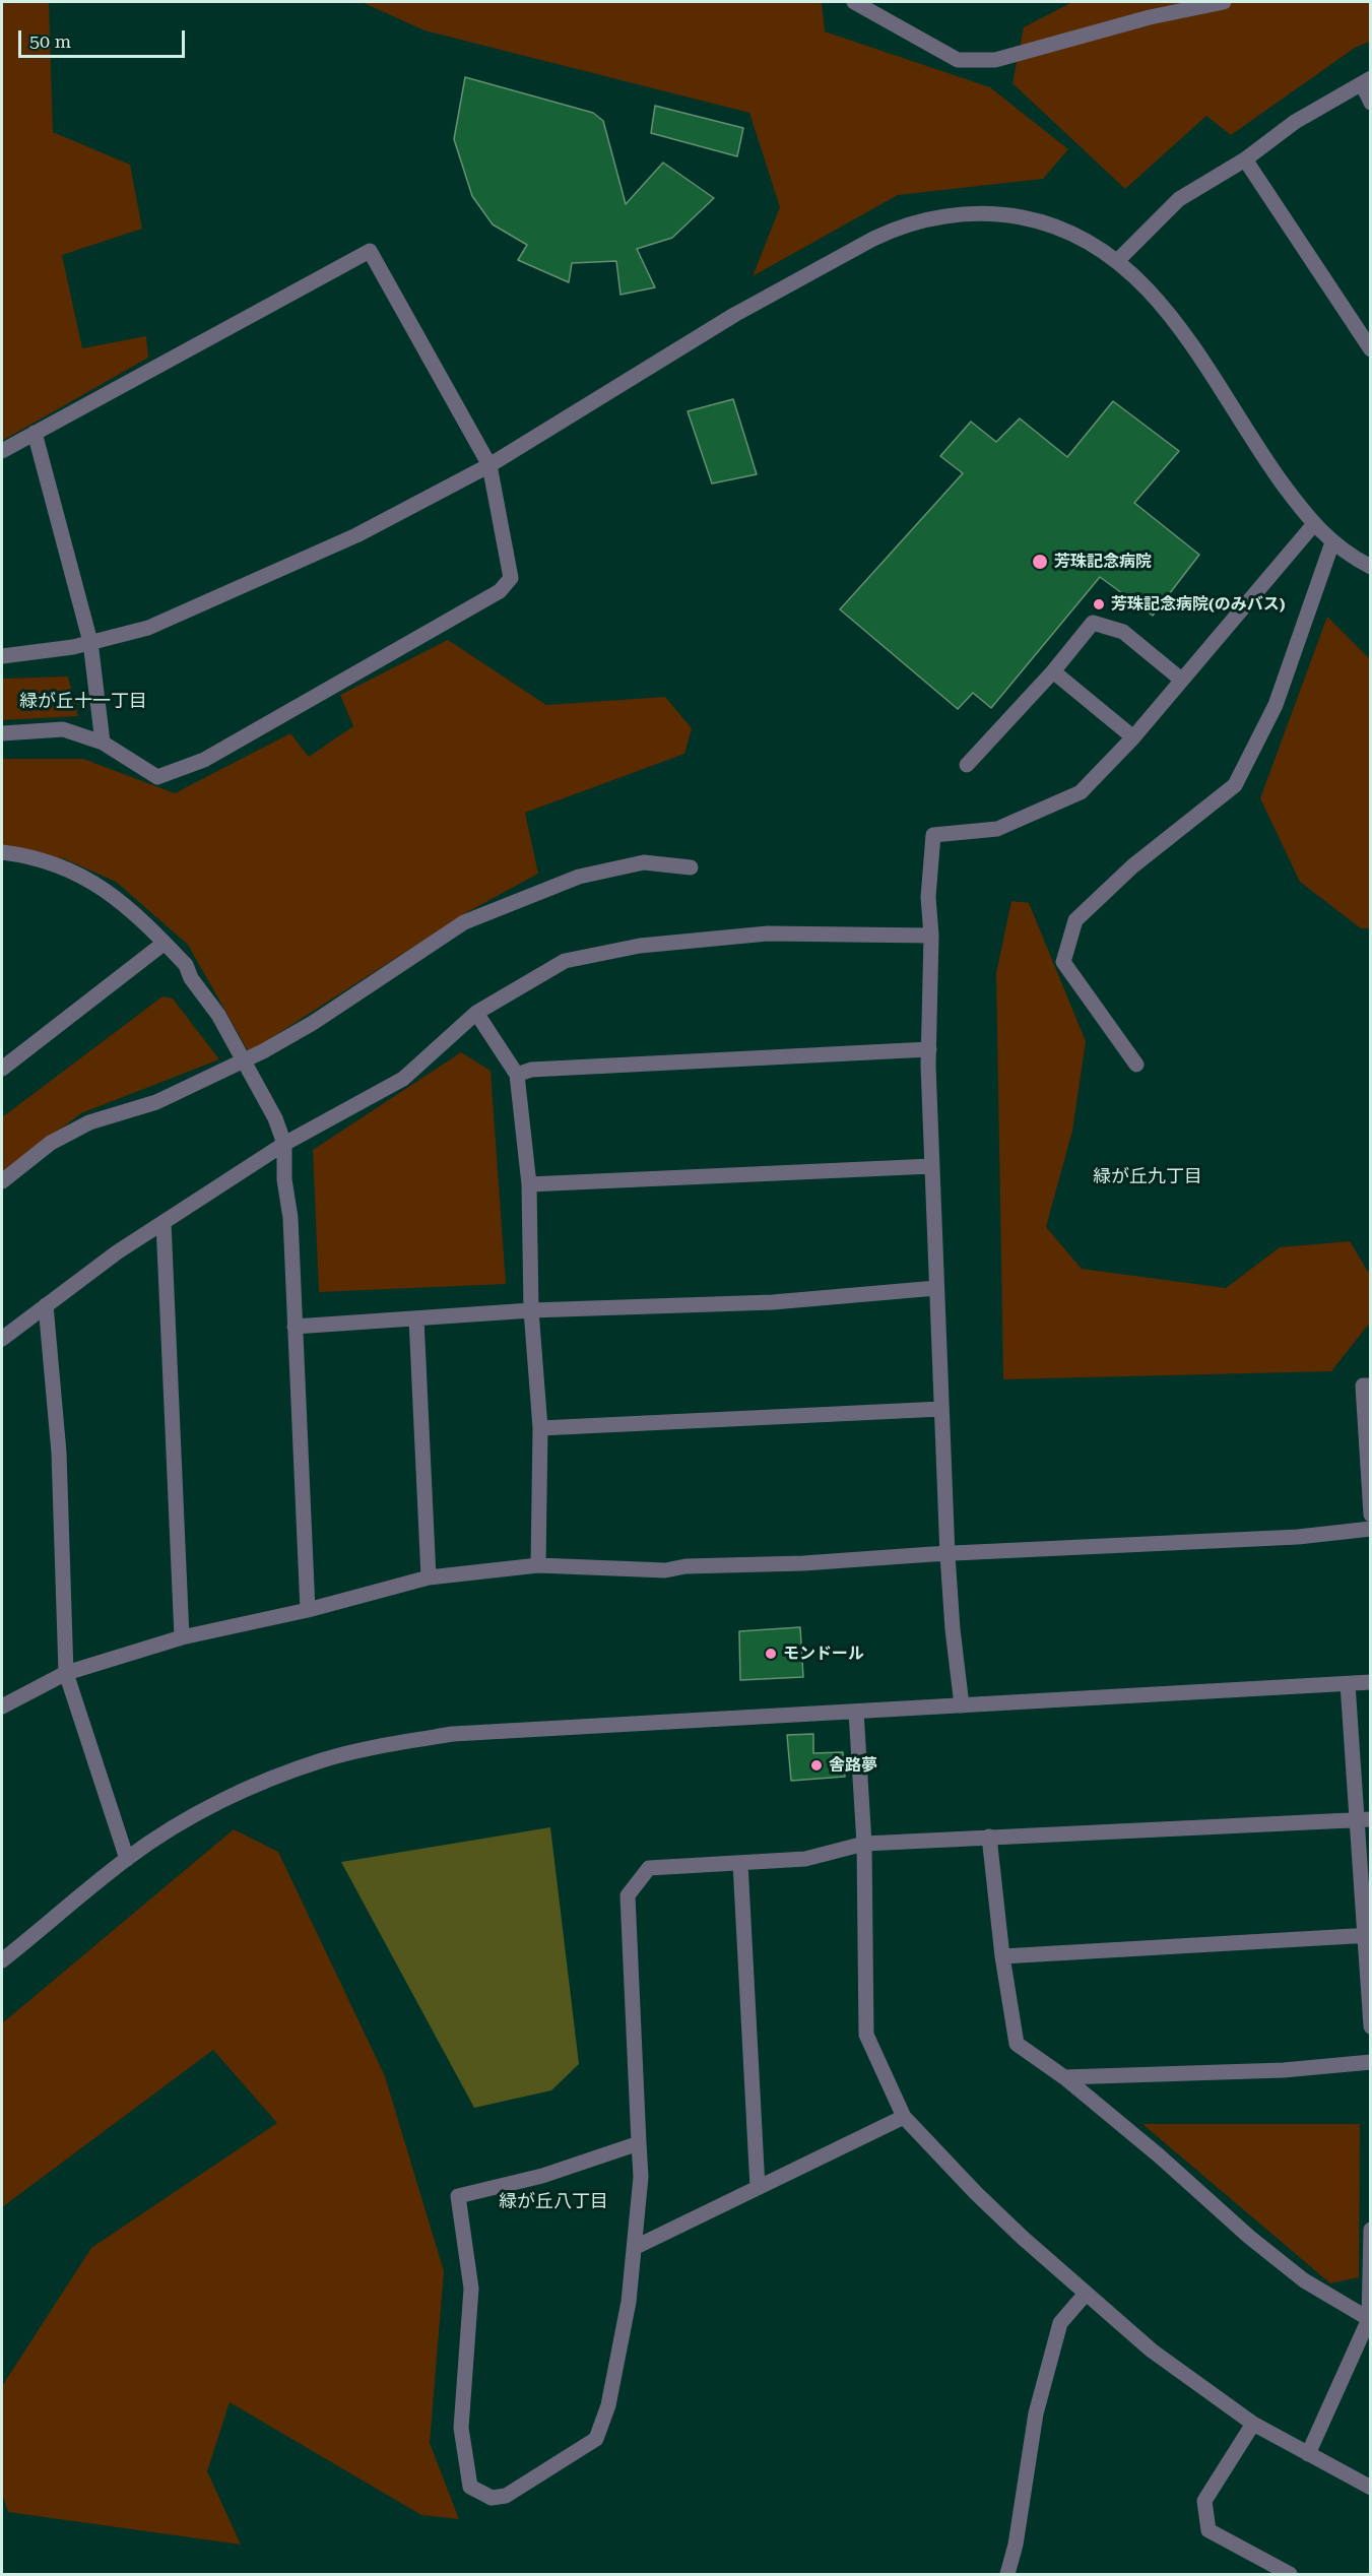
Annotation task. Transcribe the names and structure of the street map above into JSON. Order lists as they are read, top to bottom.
{
  "districts": ["緑が丘十一丁目", "緑が丘九丁目", "緑が丘八丁目"],
  "places": [
    "芳珠記念病院",
    "芳珠記念病院(のみバス)",
    "モンドール",
    "舎路夢"
  ],
  "scale_bar": "50 m"
}
